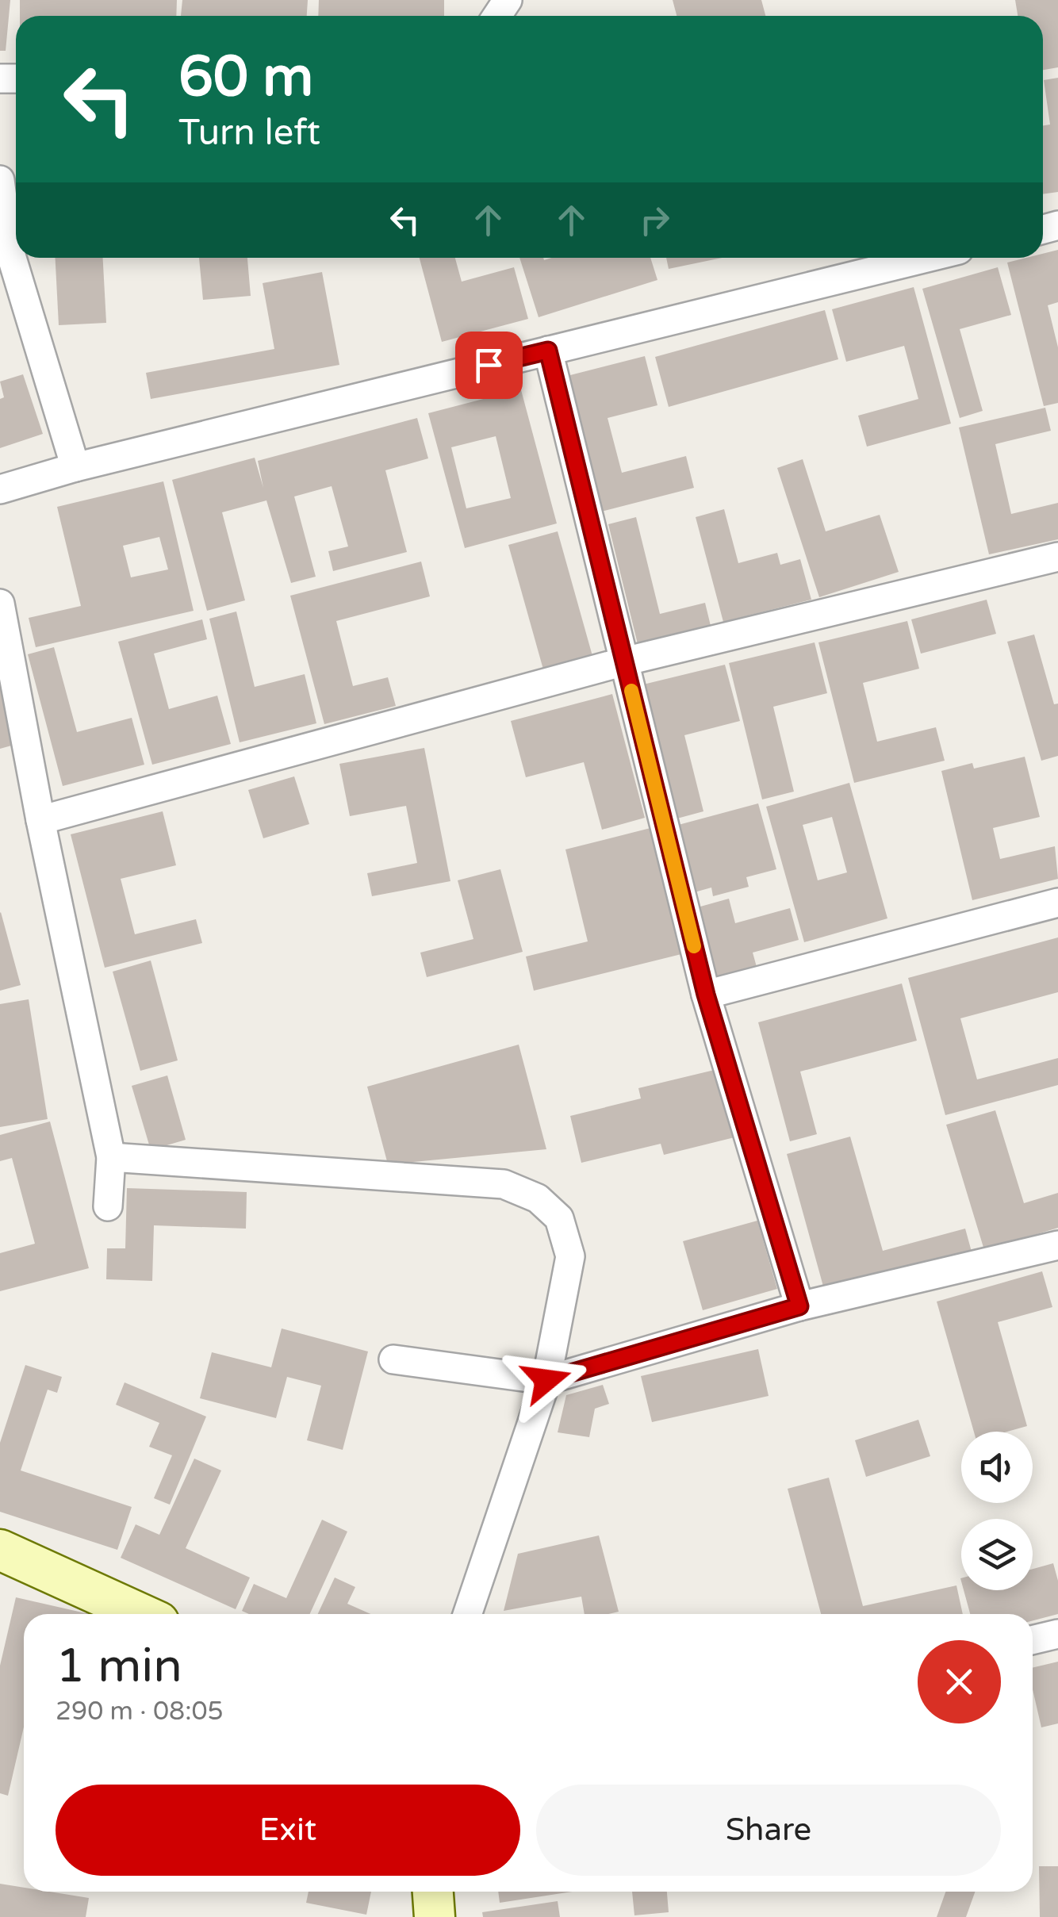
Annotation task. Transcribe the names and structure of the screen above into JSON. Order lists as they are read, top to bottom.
{
  "page": {
    "turn": ["60 m", "Turn left"],
    "heading": ["1 min", "290 m · 08:05"],
    "buttons": ["Exit", "Share"]
  }
}
